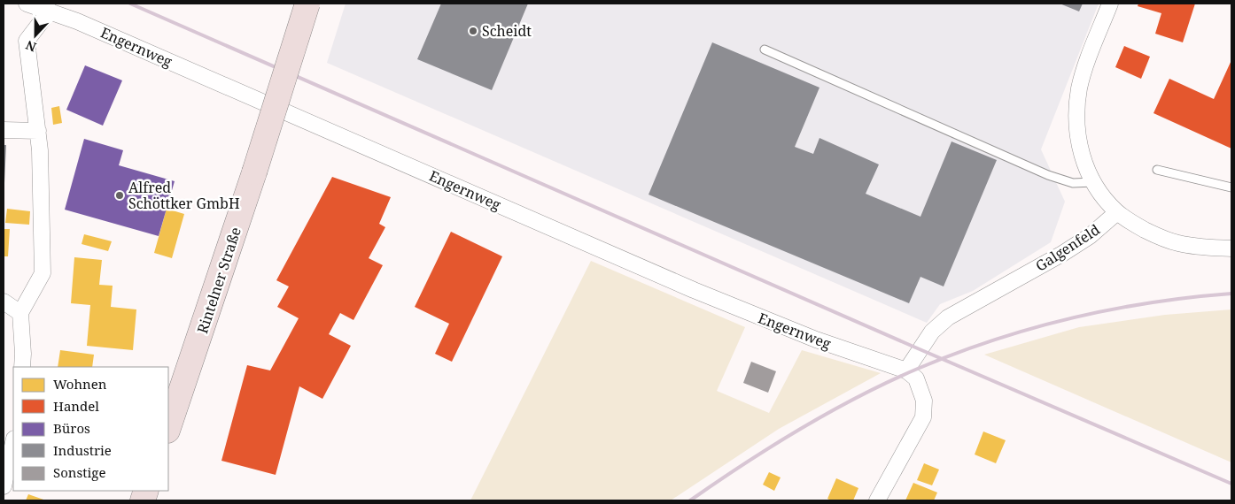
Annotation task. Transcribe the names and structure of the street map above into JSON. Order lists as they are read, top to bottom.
{
  "streets": {
    "main road": ["Rintelner Straße"],
    "street": ["Engernweg", "Galgenfeld"]
  },
  "crossings": [
    ["Engernweg", "Galgenfeld"]
  ],
  "places": ["Scheidt", "Alfred Schöttker GmbH"],
  "legend": [
    "Wohnen",
    "Handel",
    "Büros",
    "Industrie",
    "Sonstige"
  ],
  "north": "bottom"
}
